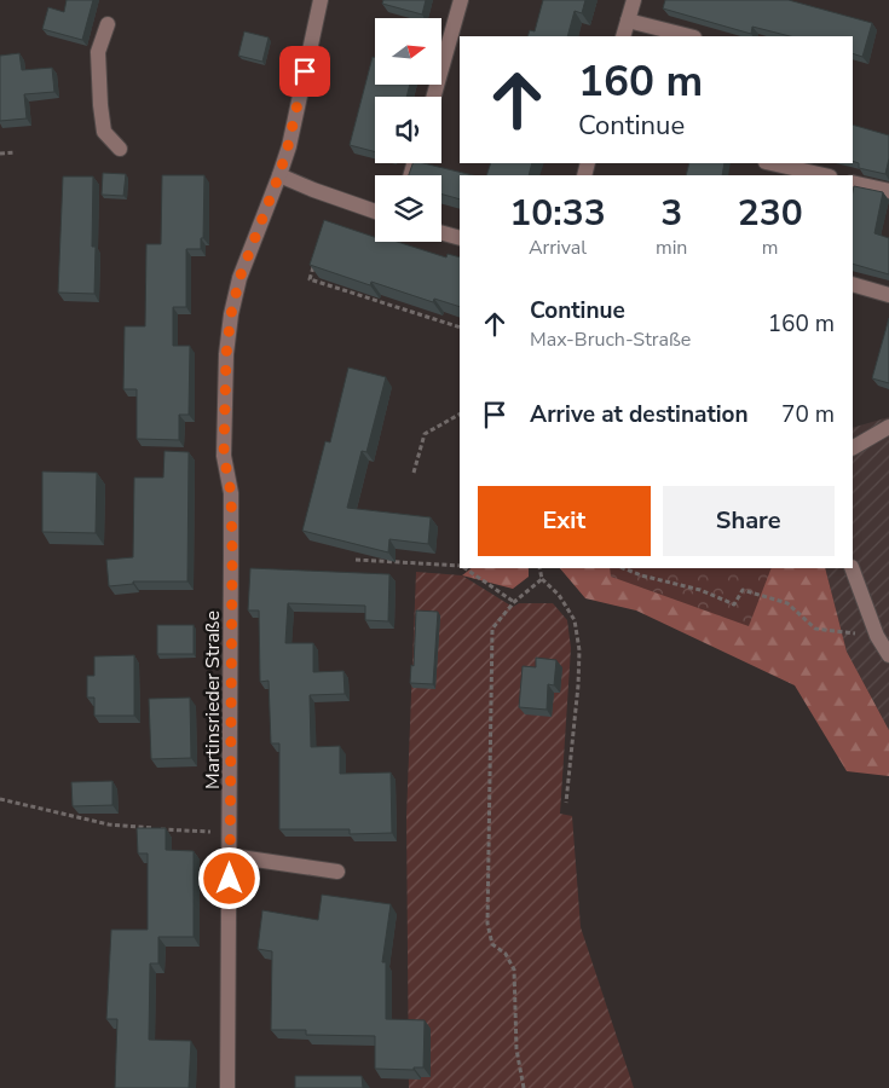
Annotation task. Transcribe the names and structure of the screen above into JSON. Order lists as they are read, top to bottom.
{
  "streets": {
    "street": ["Martinsrieder Straße"]
  },
  "north": "right",
  "page": {
    "turn": ["160 m", "Continue"],
    "eta": [
      "10:33",
      "Arrival",
      "3",
      "min",
      "230",
      "m"
    ],
    "list": [
      {
        "name": "Continue",
        "note": "Max-Bruch-Straße",
        "value": "160 m"
      },
      {
        "name": "Arrive at destination",
        "value": "70 m"
      }
    ],
    "buttons": ["Exit", "Share"]
  }
}
